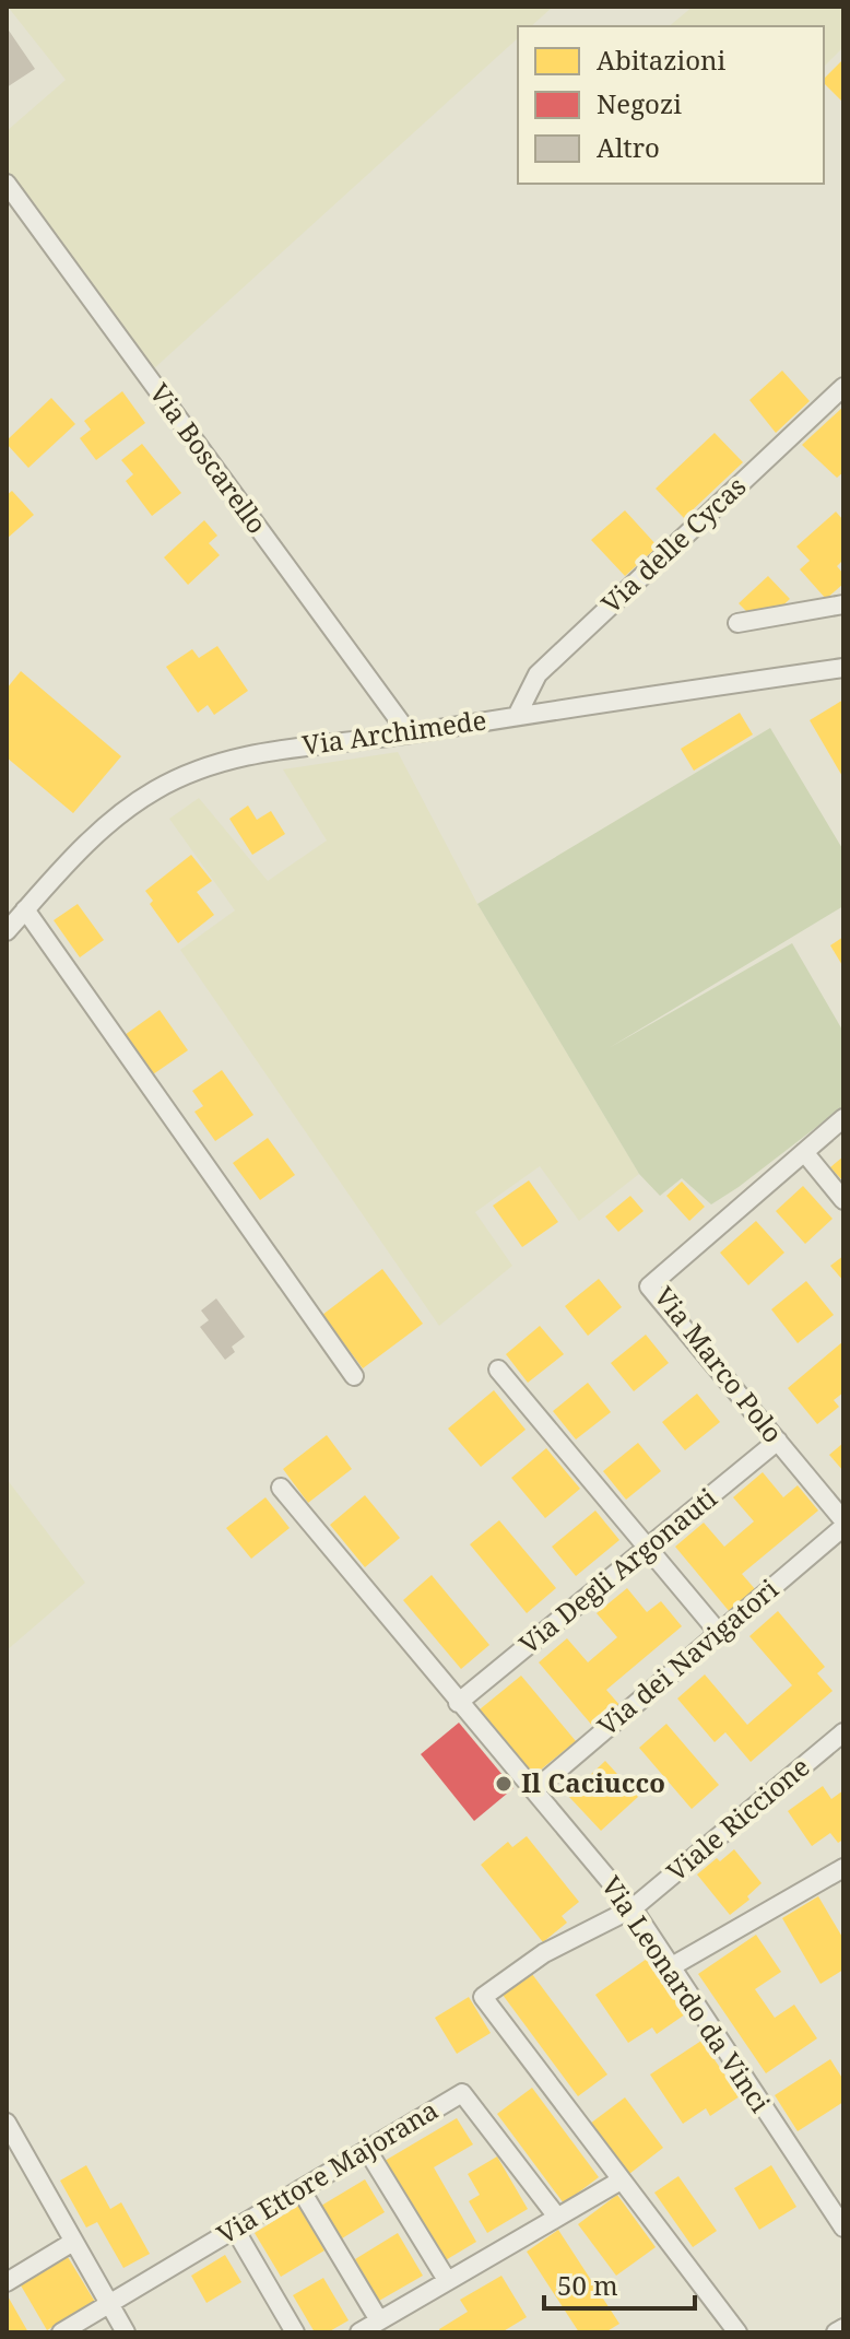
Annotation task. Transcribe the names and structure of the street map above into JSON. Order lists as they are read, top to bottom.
{
  "streets": {
    "street": [
      "Via Boscarello",
      "Via delle Cycas",
      "Via Archimede",
      "Via Marco Polo",
      "Via Degli Argonauti",
      "Via dei Navigatori",
      "Viale Riccione",
      "Via Leonardo da Vinci",
      "Via Ettore Majorana"
    ]
  },
  "crossings": [
    ["Via Boscarello", "Via Archimede"],
    ["Via delle Cycas", "Via Archimede"],
    ["Via Marco Polo", "Via Degli Argonauti"],
    ["Via Marco Polo", "Via dei Navigatori"],
    ["Via Degli Argonauti", "Via Leonardo da Vinci"],
    ["Via dei Navigatori", "Via Leonardo da Vinci"],
    ["Viale Riccione", "Via Leonardo da Vinci"]
  ],
  "places": ["Il Caciucco"],
  "legend": ["Abitazioni", "Negozi", "Altro"],
  "scale_bar": "50 m"
}
